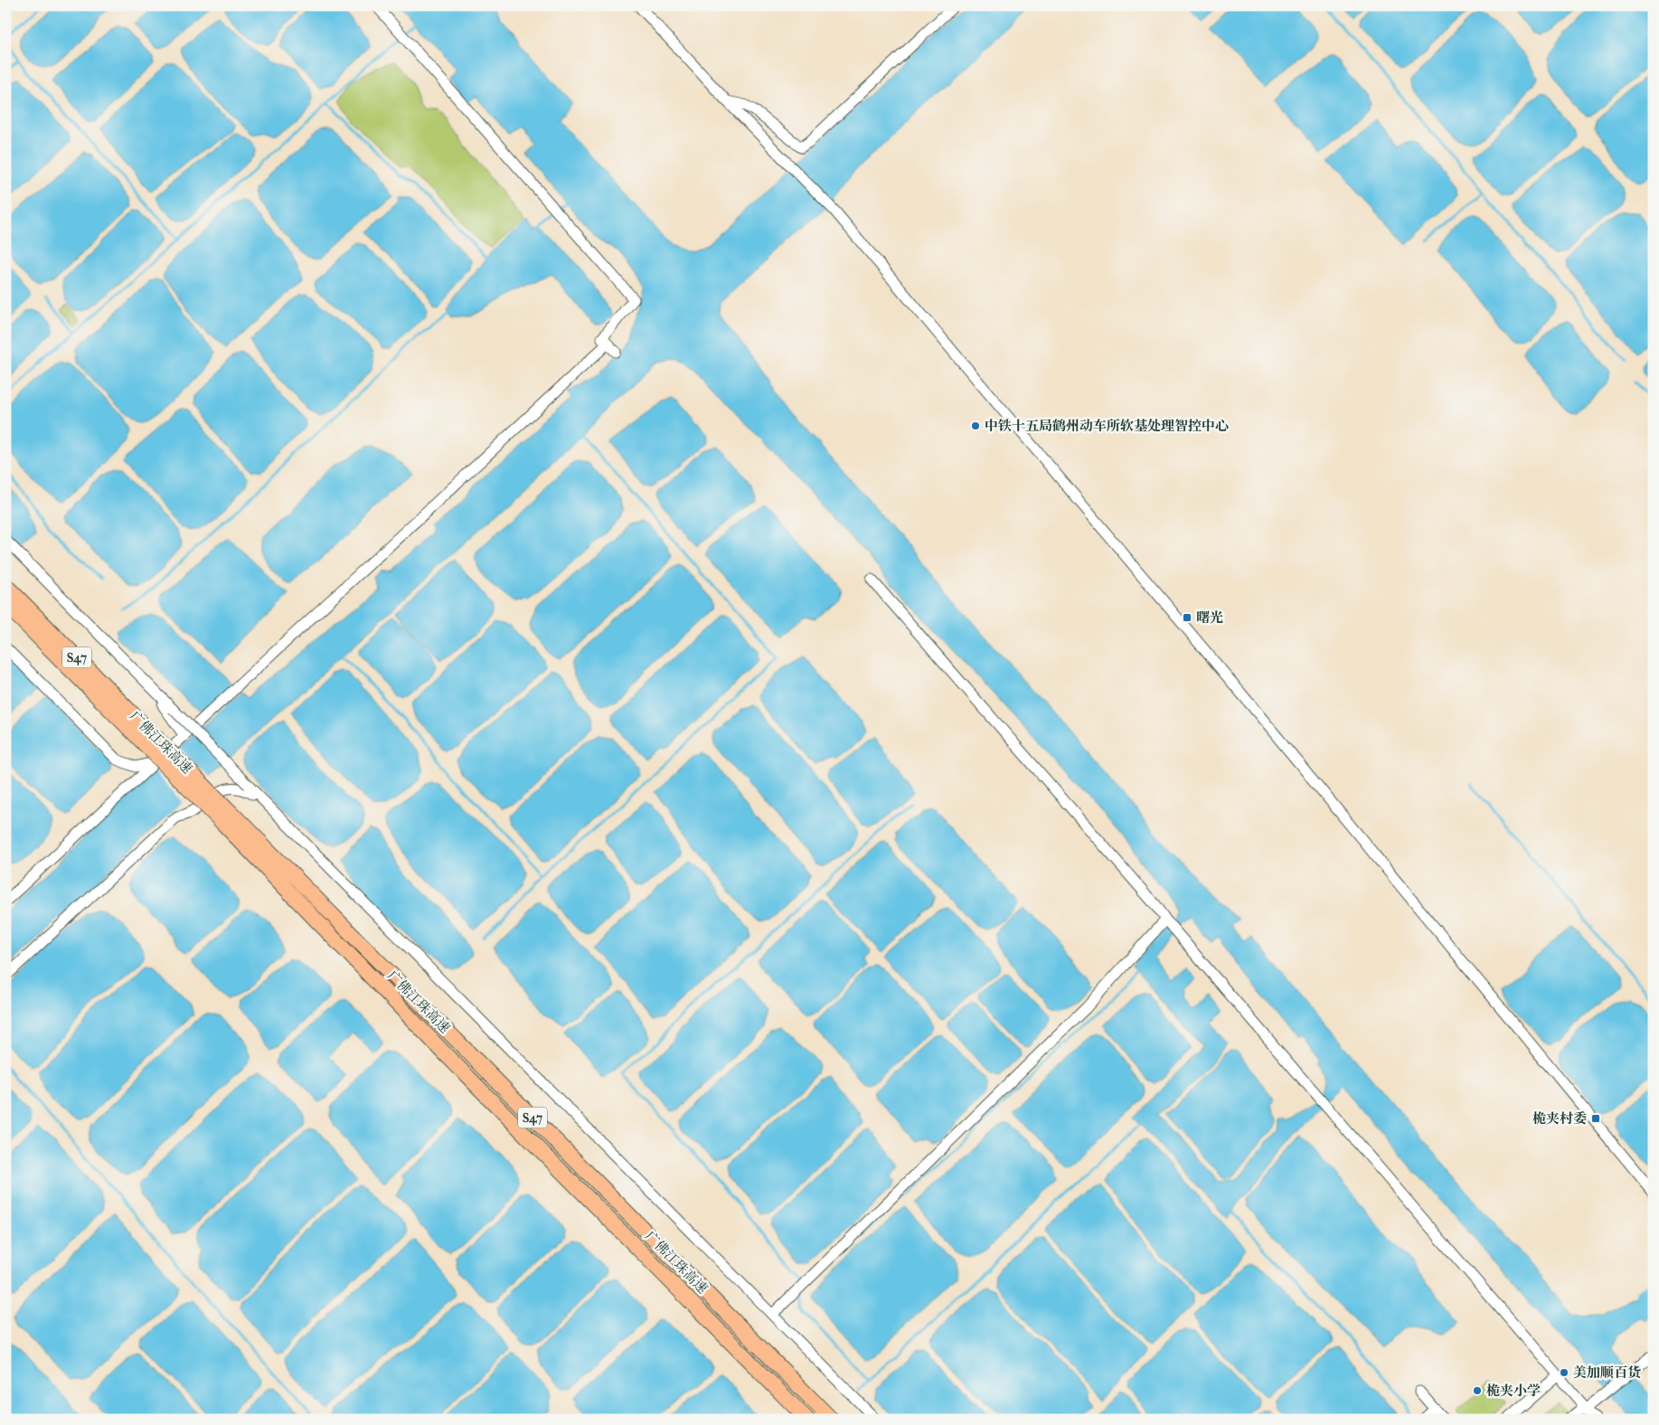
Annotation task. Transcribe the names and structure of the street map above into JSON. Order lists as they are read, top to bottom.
{
  "streets": {
    "highway": ["S47", "广佛江珠高速"]
  },
  "places": {
    "other": ["中铁十五局鹤州动车所软基处理智控中心", "美加顺百货", "桅夹小学"],
    "transit": ["曙光", "桅夹村委"]
  }
}
